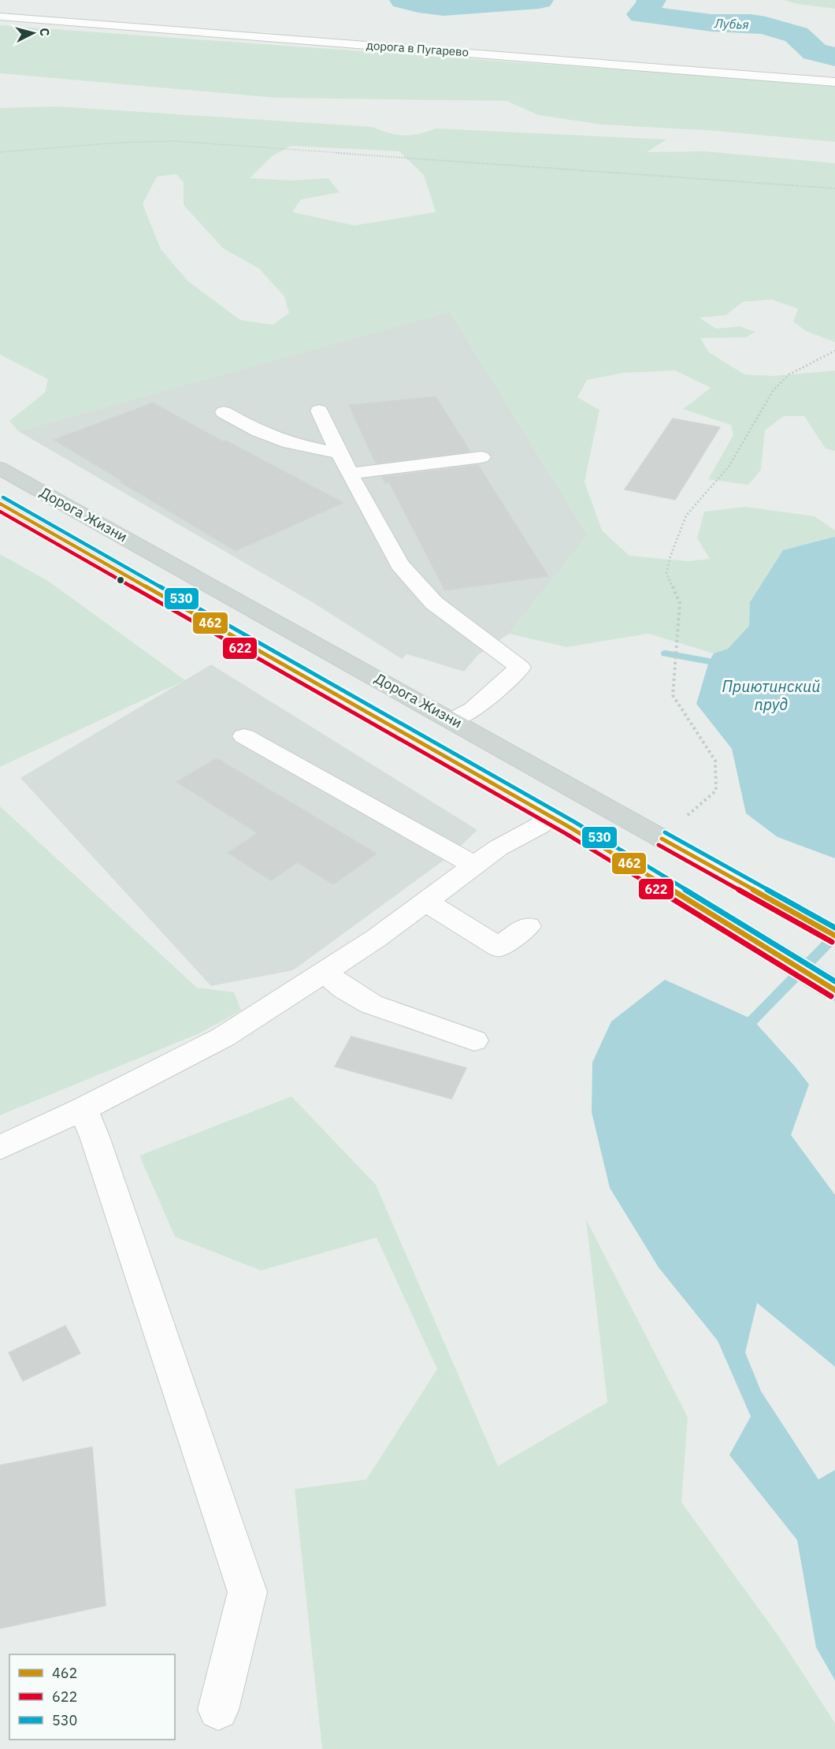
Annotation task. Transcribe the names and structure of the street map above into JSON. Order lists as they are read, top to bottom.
{
  "streets": {
    "main road": ["Дорога Жизни"],
    "street": ["дорога в Пугарево"]
  },
  "water": ["Лубья", "Приютинский пруд"],
  "lines": ["transit line 530", "transit line 462", "transit line 622"],
  "legend": ["462", "622", "530"],
  "north": "right"
}
